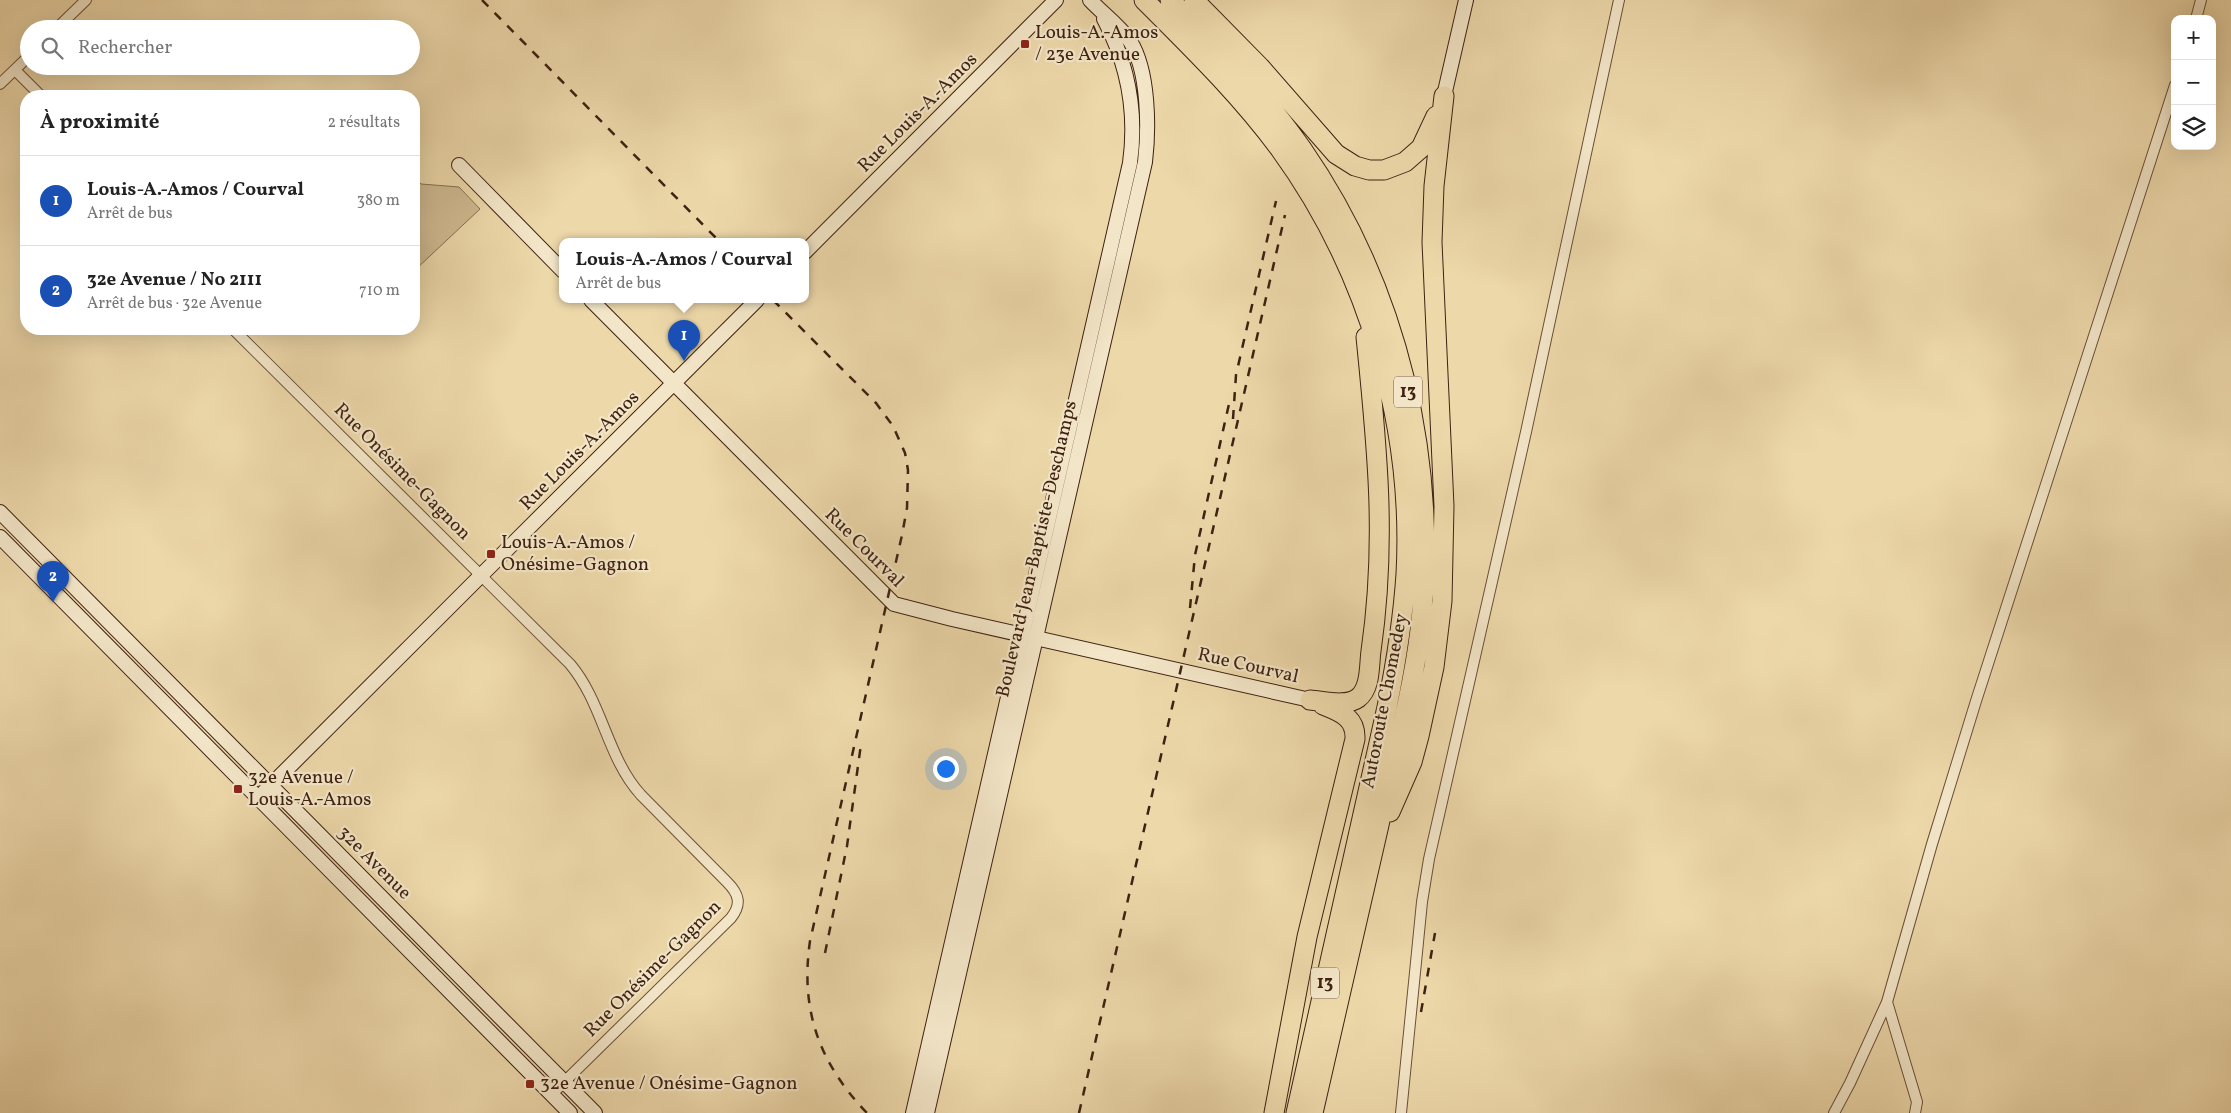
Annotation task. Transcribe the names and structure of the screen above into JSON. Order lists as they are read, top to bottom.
{
  "streets": {
    "highway": ["13", "Autoroute Chomedey"],
    "street": [
      "Rue Louis-A.-Amos",
      "Rue Onésime-Gagnon",
      "Rue Courval",
      "Boulevard Jean-Baptiste-Deschamps",
      "32e Avenue"
    ]
  },
  "crossings": [
    ["Rue Louis-A.-Amos", "Rue Onésime-Gagnon"],
    ["Rue Louis-A.-Amos", "Rue Courval"],
    ["Rue Louis-A.-Amos", "32e Avenue"],
    ["Rue Onésime-Gagnon", "32e Avenue"],
    ["Rue Courval", "Boulevard Jean-Baptiste-Deschamps"]
  ],
  "places": {
    "transit": [
      "Louis-A.-Amos / 23e Avenue",
      "Louis-A.-Amos / Onésime-Gagnon",
      "32e Avenue / Louis-A.-Amos",
      "32e Avenue / Onésime-Gagnon"
    ]
  },
  "page": {
    "map_buttons": ["+", "−"],
    "search": "Rechercher",
    "heading": ["À proximité", "2 résultats"],
    "list": [
      {
        "mark": "1",
        "name": "Louis-A.-Amos / Courval",
        "note": "Arrêt de bus",
        "value": "380 m"
      },
      {
        "mark": "2",
        "name": "32e Avenue / No 2111",
        "note": "Arrêt de bus · 32e Avenue",
        "value": "710 m"
      }
    ],
    "popup": ["Louis-A.-Amos / Courval", "Arrêt de bus"],
    "pins": ["1", "2"]
  }
}
